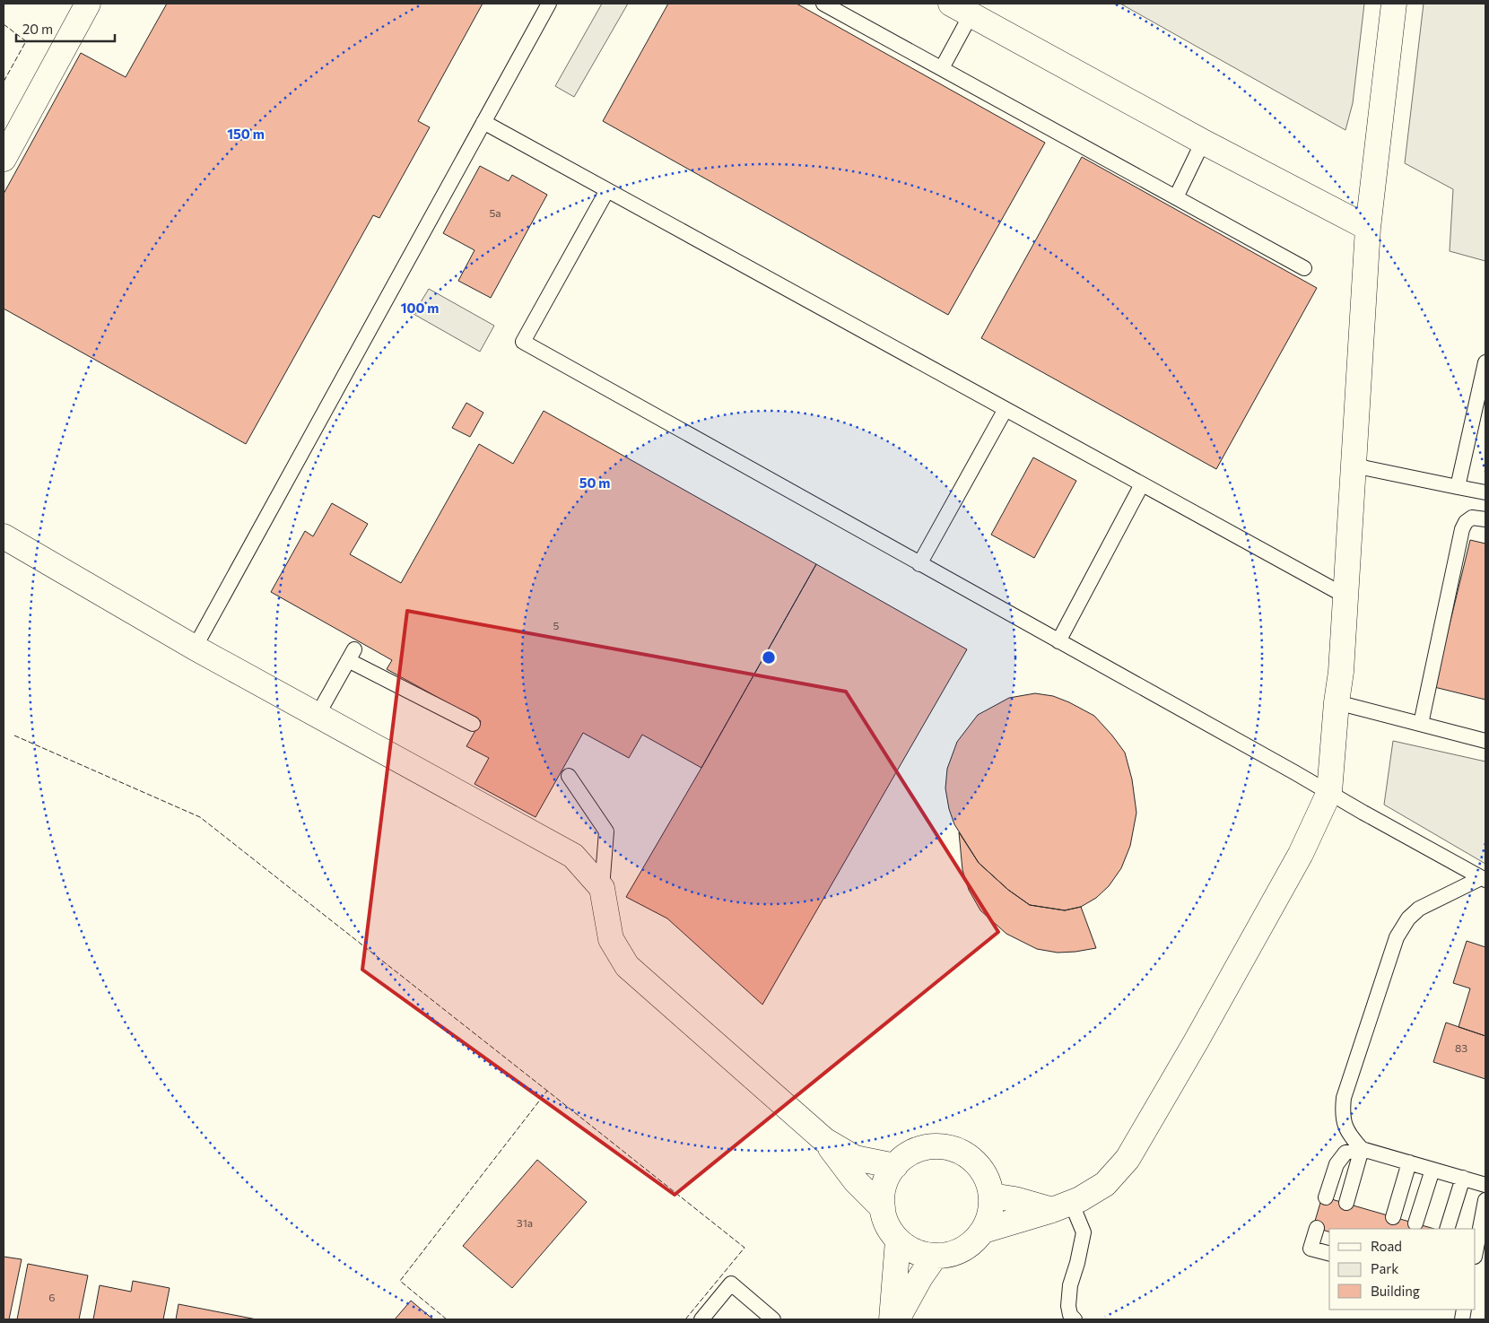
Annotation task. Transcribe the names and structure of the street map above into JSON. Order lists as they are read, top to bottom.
{
  "house_numbers": [
    "5a",
    "5",
    "83",
    "31a",
    "6"
  ],
  "legend": ["Road", "Park", "Building"],
  "scale_bar": "20 m",
  "rings": ["150 m", "100 m", "50 m"]
}
